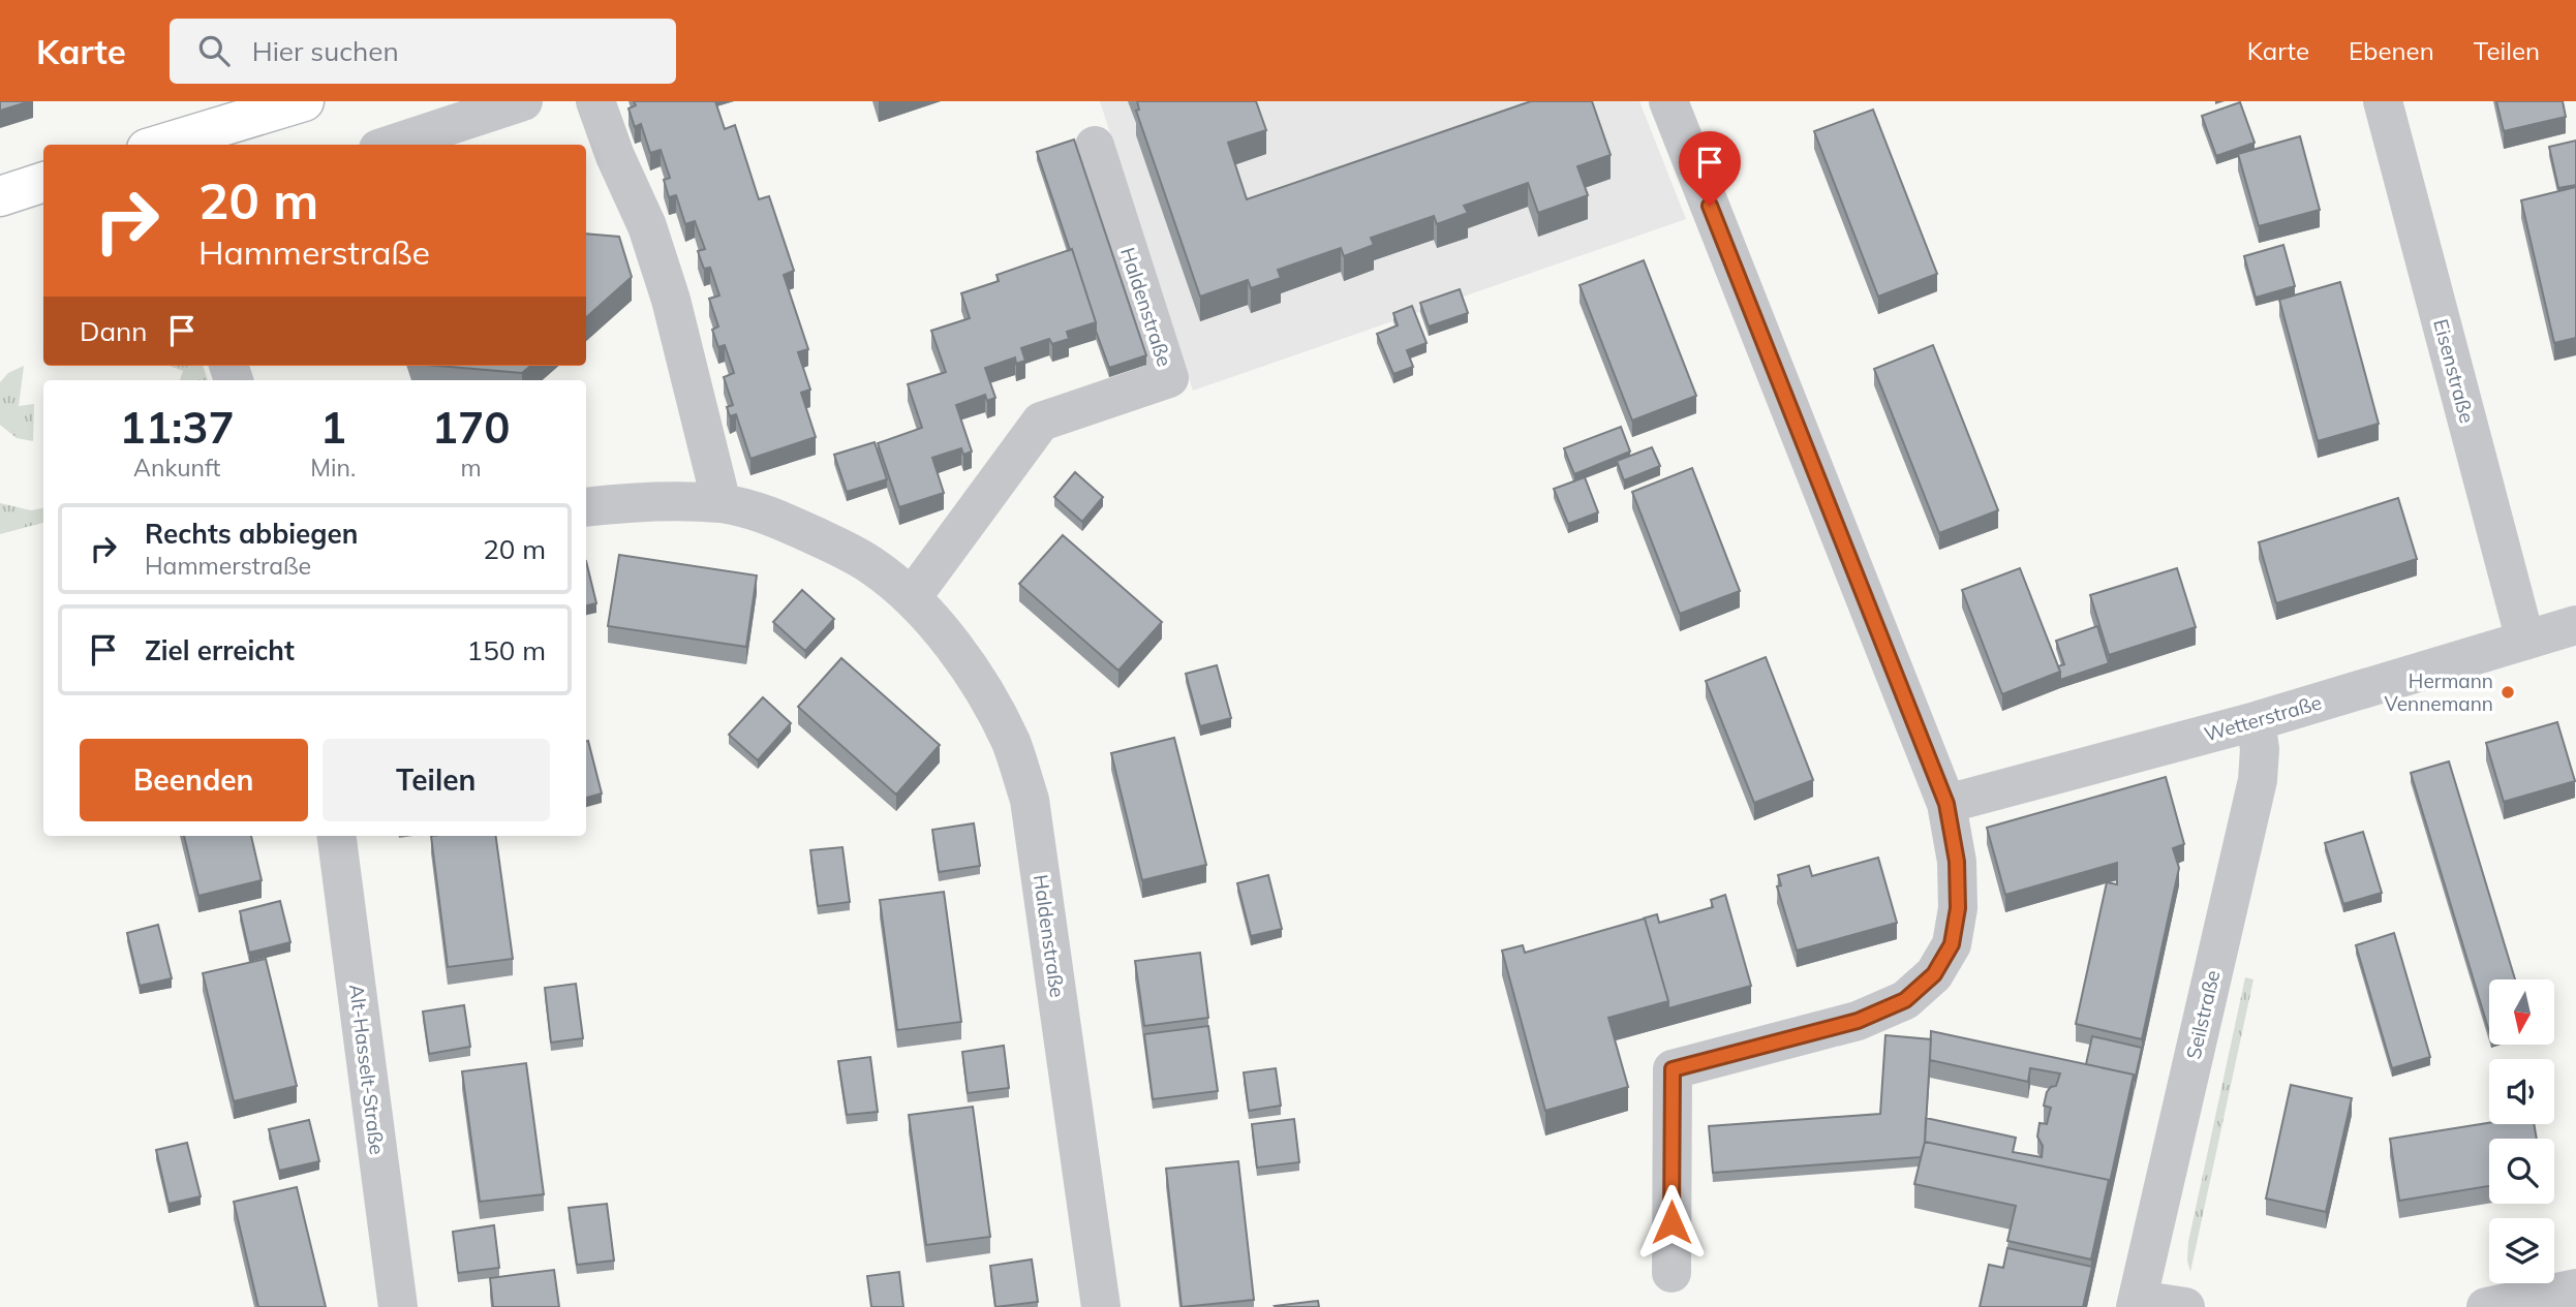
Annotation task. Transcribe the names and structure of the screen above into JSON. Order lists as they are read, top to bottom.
{
  "streets": {
    "street": [
      "Haldenstraße",
      "Eisenstraße",
      "Wetterstraße",
      "Seilstraße",
      "Alt-Hasselt-Straße"
    ]
  },
  "crossings": [
    ["Eisenstraße", "Wetterstraße"],
    ["Wetterstraße", "Seilstraße"]
  ],
  "places": ["Hermann Vennemann"],
  "north": "bottom",
  "page": {
    "header": "Karte",
    "search": "Hier suchen",
    "nav": ["Karte", "Ebenen", "Teilen"],
    "turn": ["20 m", "Hammerstraße"],
    "then": "Dann",
    "eta": [
      "11:37",
      "Ankunft",
      "1",
      "Min.",
      "170",
      "m"
    ],
    "list": [
      {
        "name": "Rechts abbiegen",
        "note": "Hammerstraße",
        "value": "20 m"
      },
      {
        "name": "Ziel erreicht",
        "value": "150 m"
      }
    ],
    "buttons": ["Beenden", "Teilen"]
  }
}
